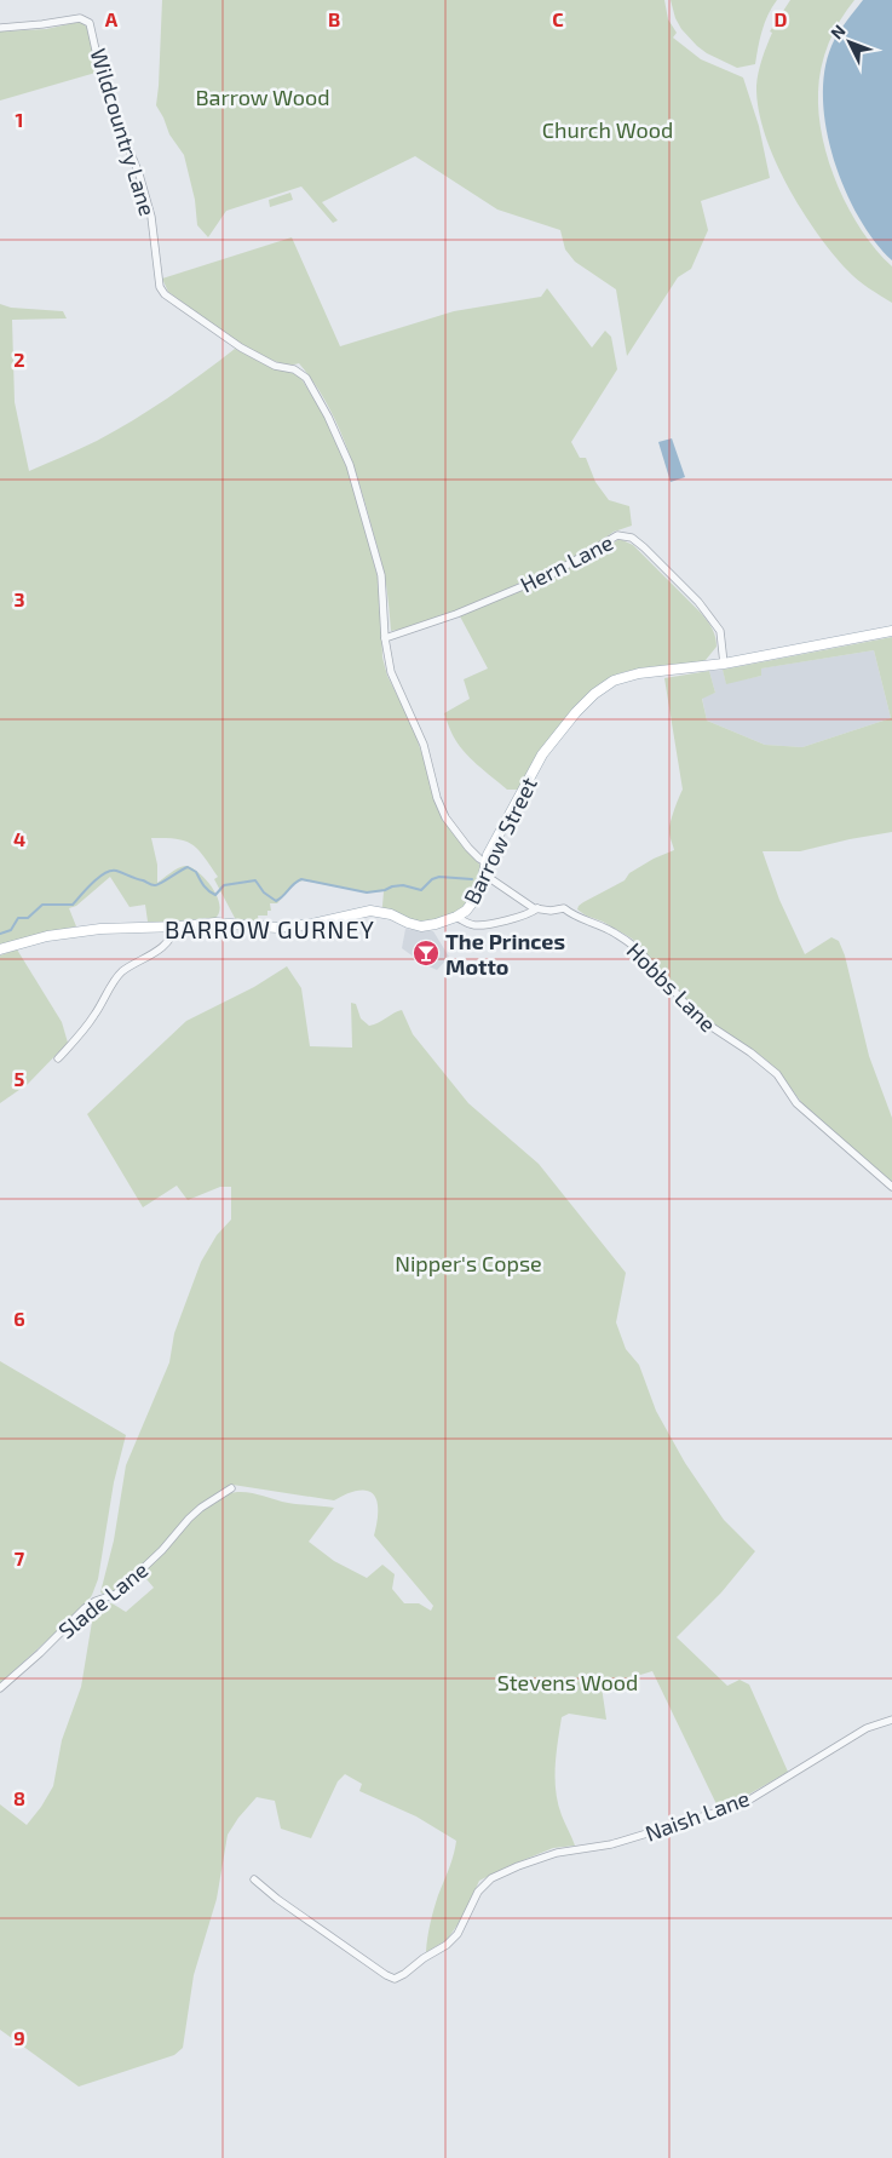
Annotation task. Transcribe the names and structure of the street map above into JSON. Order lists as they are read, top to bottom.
{
  "streets": {
    "main road": ["Barrow Street"],
    "street": [
      "Wildcountry Lane",
      "Hern Lane",
      "Hobbs Lane",
      "Slade Lane",
      "Naish Lane"
    ]
  },
  "crossings": [
    ["Wildcountry Lane", "Hern Lane"],
    ["Wildcountry Lane", "Barrow Street"],
    ["Hern Lane", "Barrow Street"],
    ["Barrow Street", "Hobbs Lane"]
  ],
  "districts": ["BARROW GURNEY"],
  "parks": [
    "Barrow Wood",
    "Church Wood",
    "Nipper's Copse",
    "Stevens Wood"
  ],
  "places": {
    "bar": ["The Princes Motto"]
  },
  "north": "top left",
  "grid": {
    "columns": [
      "A",
      "B",
      "C",
      "D"
    ],
    "rows": [
      "1",
      "2",
      "3",
      "4",
      "5",
      "6",
      "7",
      "8",
      "9"
    ]
  }
}
